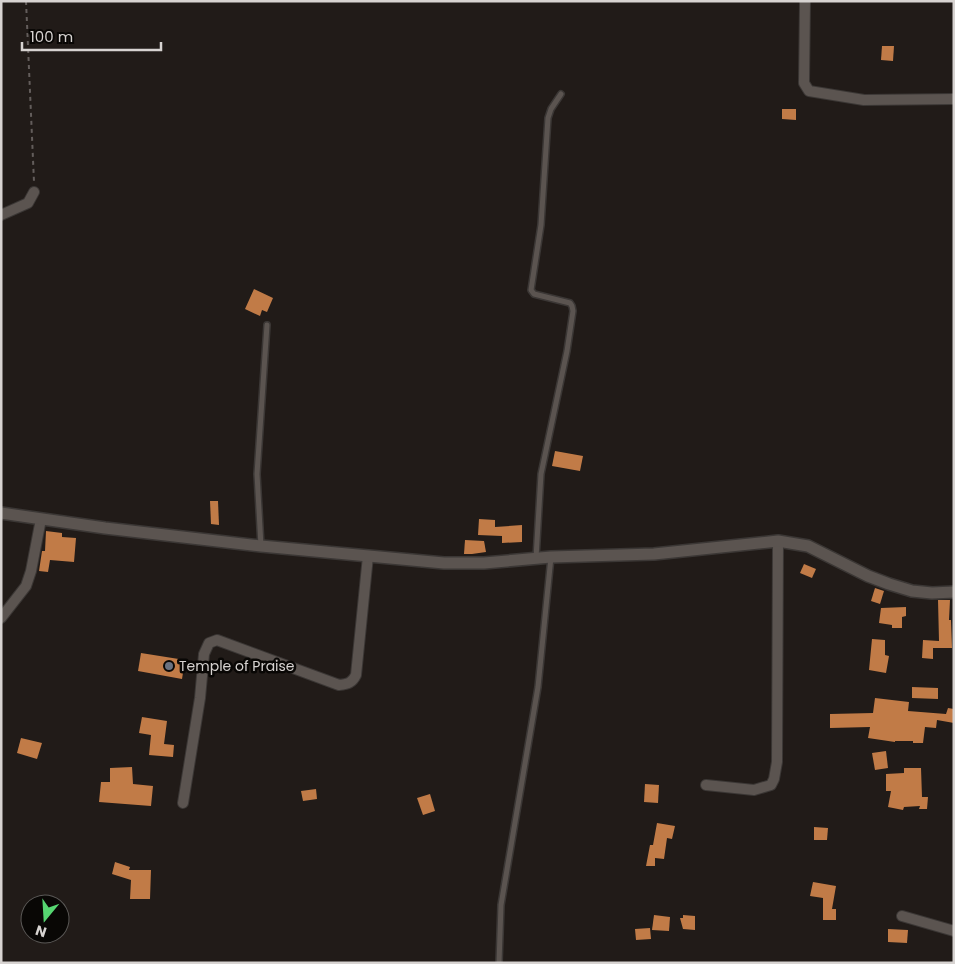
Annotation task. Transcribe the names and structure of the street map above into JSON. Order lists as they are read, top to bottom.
{
  "places": ["Temple of Praise"],
  "scale_bar": "100 m",
  "north": "bottom"
}
